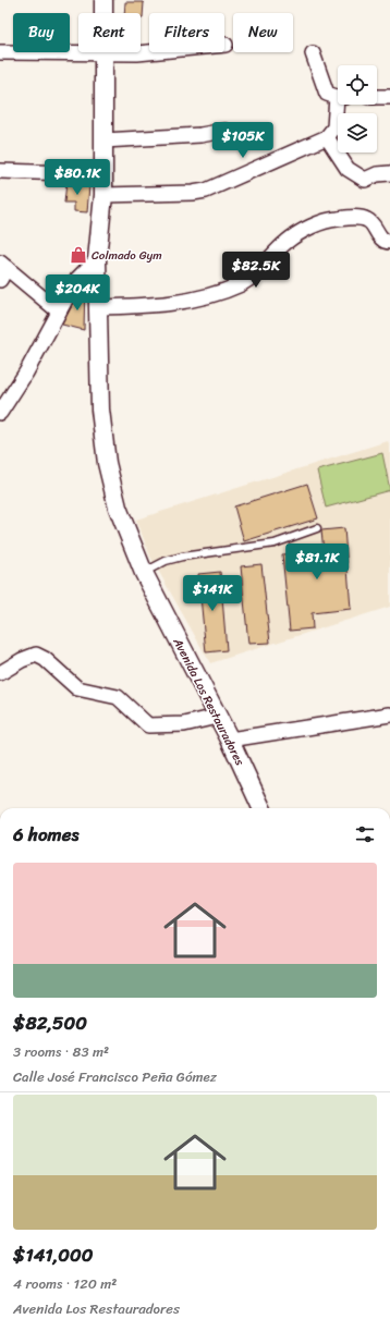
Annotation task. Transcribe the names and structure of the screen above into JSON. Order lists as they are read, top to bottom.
{
  "streets": {
    "street": ["Avenida Los Restauradores"]
  },
  "places": {
    "shop": ["Colmado Gym"]
  },
  "page": {
    "chip": [
      "Buy",
      "Rent",
      "Filters",
      "New"
    ],
    "price": [
      "$105K",
      "$80.1K",
      "$82.5K",
      "$204K",
      "$81.1K",
      "$141K"
    ],
    "heading": "6 homes",
    "list": [
      {
        "name": "$82,500",
        "note": "3 rooms · 83 m² · Calle José Francisco Peña Gómez"
      },
      {
        "name": "$141,000",
        "note": "4 rooms · 120 m² · Avenida Los Restauradores"
      }
    ]
  }
}
